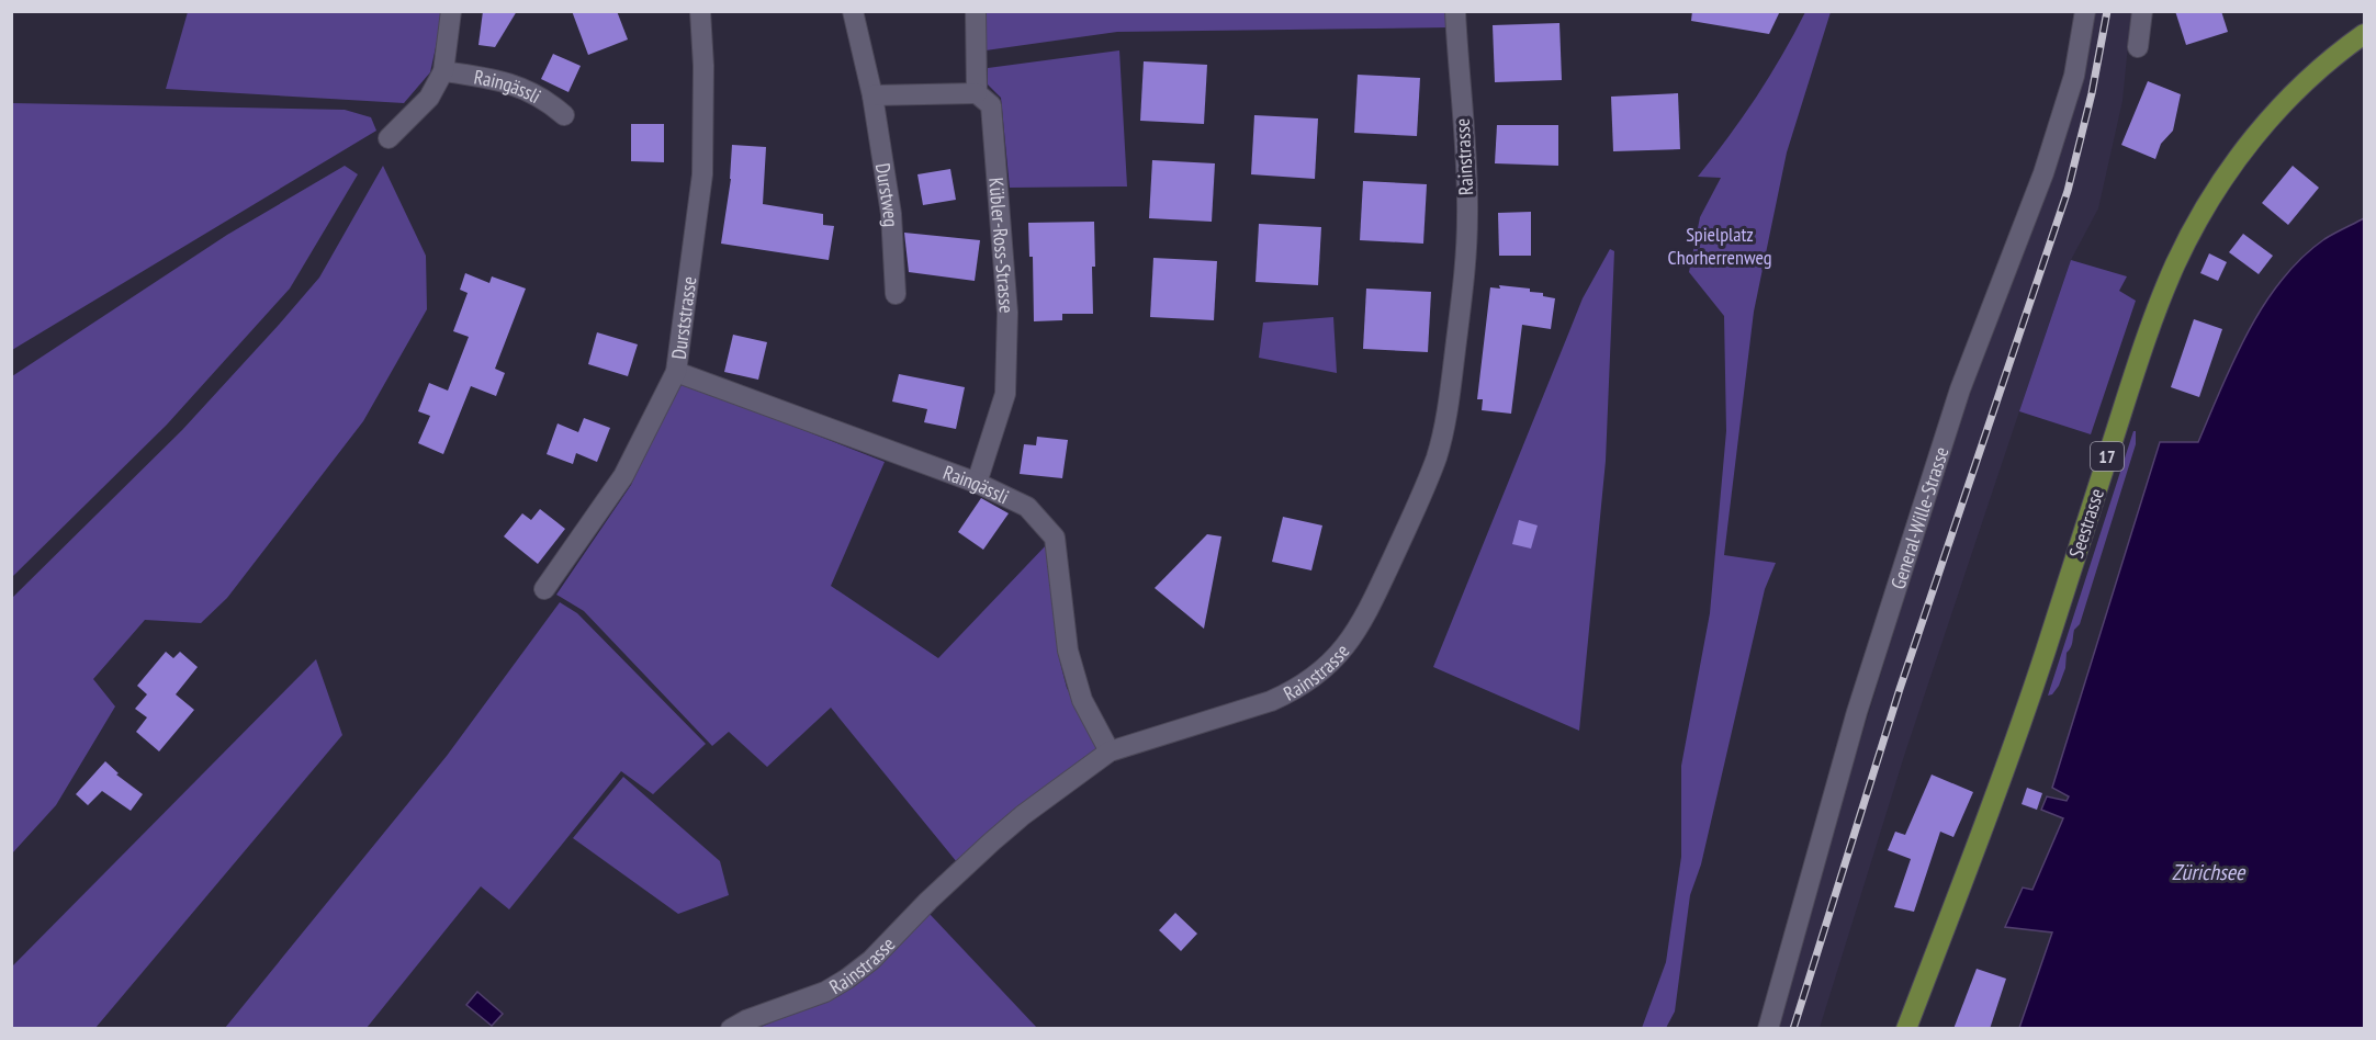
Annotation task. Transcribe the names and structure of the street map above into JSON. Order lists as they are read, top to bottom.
{
  "streets": {
    "main road": ["17", "Seestrasse"],
    "street": [
      "Raingässli",
      "Rainstrasse",
      "Durstweg",
      "Kübler-Ross-Strasse",
      "Durststrasse",
      "General-Wille-Strasse"
    ]
  },
  "crossings": [
    ["Raingässli", "Rainstrasse"],
    ["Raingässli", "Kübler-Ross-Strasse"],
    ["Raingässli", "Durststrasse"]
  ],
  "water": ["Zürichsee"],
  "parks": ["Spielplatz Chorherrenweg"]
}
